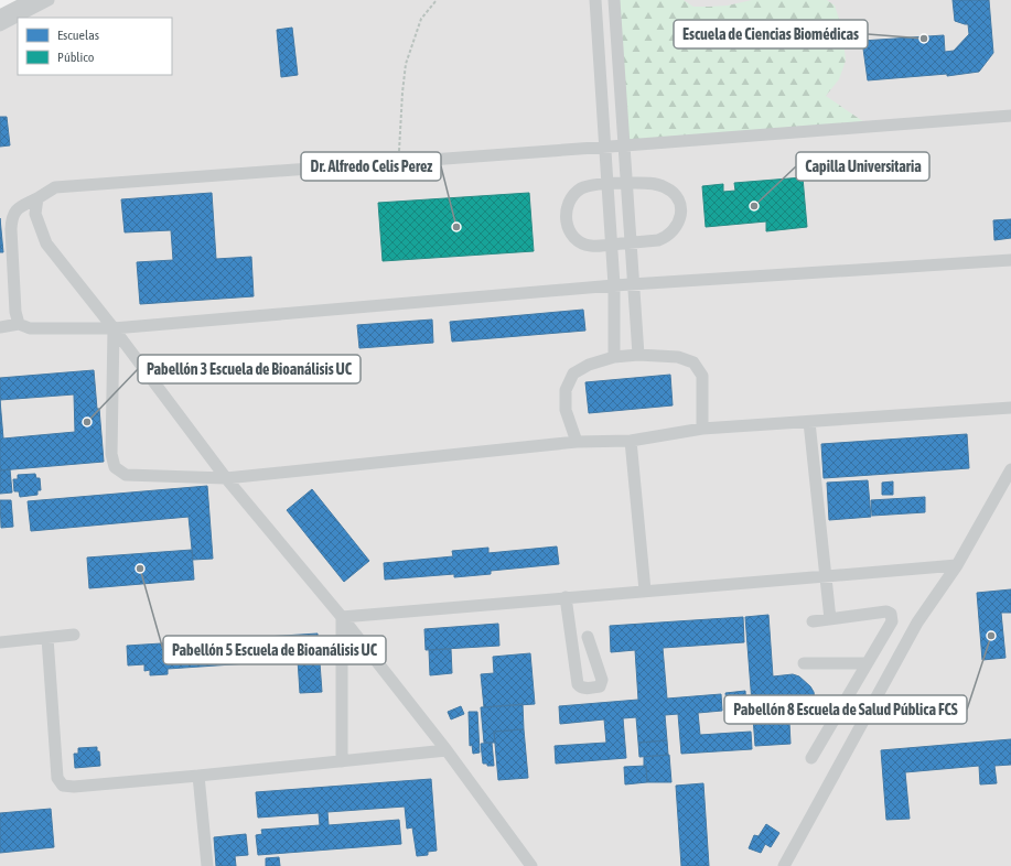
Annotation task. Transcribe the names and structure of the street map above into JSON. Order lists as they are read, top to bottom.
{
  "places": [
    "Escuela de Ciencias Biomédicas",
    "Capilla Universitaria",
    "Dr. Alfredo Celis Perez",
    "Pabellón 3 Escuela de Bioanálisis UC",
    "Pabellón 5 Escuela de Bioanálisis UC",
    "Pabellón 8 Escuela de Salud Pública FCS"
  ],
  "legend": ["Escuelas", "Público"]
}
